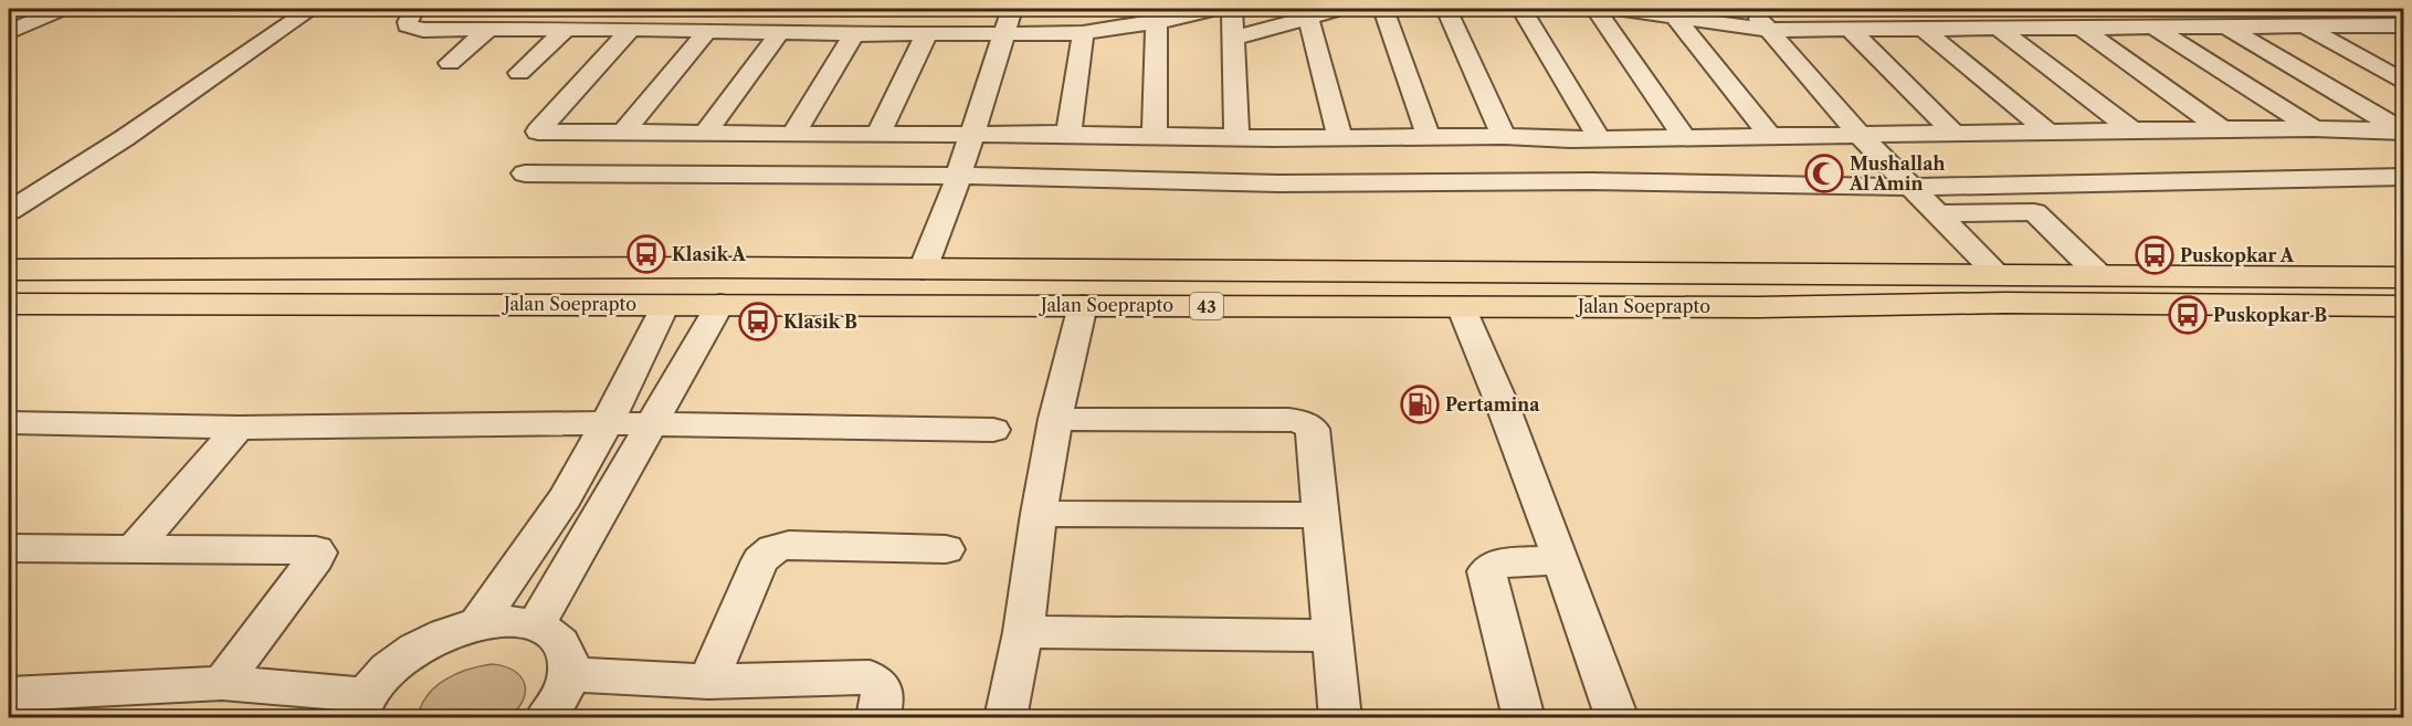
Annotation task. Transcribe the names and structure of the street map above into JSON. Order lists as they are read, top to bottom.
{
  "streets": {
    "highway": ["Jalan Soeprapto", "43"]
  },
  "places": {
    "mosque": ["Mushallah Al Amin"],
    "bus stop": [
      "Klasik A",
      "Puskopkar A",
      "Puskopkar B",
      "Klasik B"
    ],
    "fuel station": ["Pertamina"]
  }
}
